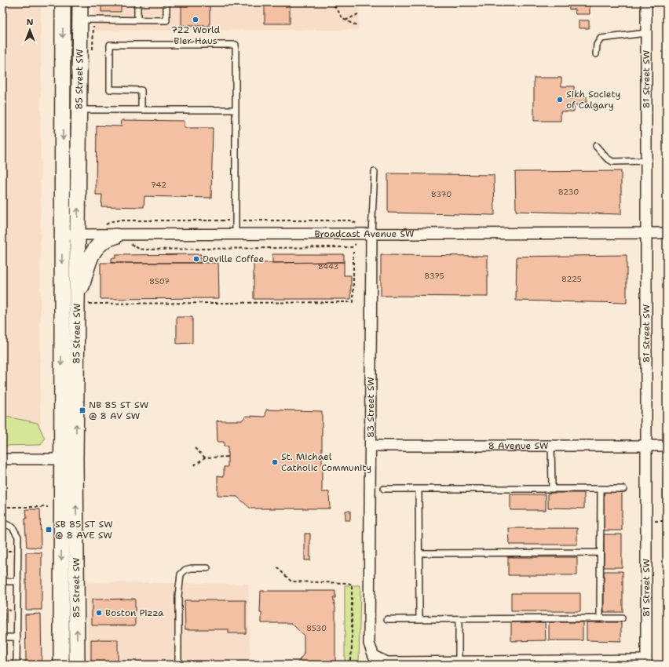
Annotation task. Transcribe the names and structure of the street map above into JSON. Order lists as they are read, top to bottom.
{
  "streets": {
    "main road": ["85 Street SW"],
    "street": [
      "81 Street SW",
      "Broadcast Avenue SW",
      "83 Street SW",
      "8 Avenue SW"
    ]
  },
  "crossings": [
    ["85 Street SW", "Broadcast Avenue SW"],
    ["81 Street SW", "Broadcast Avenue SW"],
    ["81 Street SW", "8 Avenue SW"],
    ["Broadcast Avenue SW", "83 Street SW"],
    ["83 Street SW", "8 Avenue SW"]
  ],
  "places": {
    "other": [
      "722 World Bier Haus",
      "Sikh Society of Calgary",
      "Deville Coffee",
      "St. Michael Catholic Community",
      "Boston Pizza"
    ],
    "transit": ["NB 85 ST SW @ 8 AV SW", "SB 85 ST SW @ 8 AVE SW"]
  },
  "house_numbers": [
    "742",
    "8230",
    "8370",
    "8443",
    "8375",
    "8225",
    "8507",
    "8530"
  ],
  "north": "top"
}
